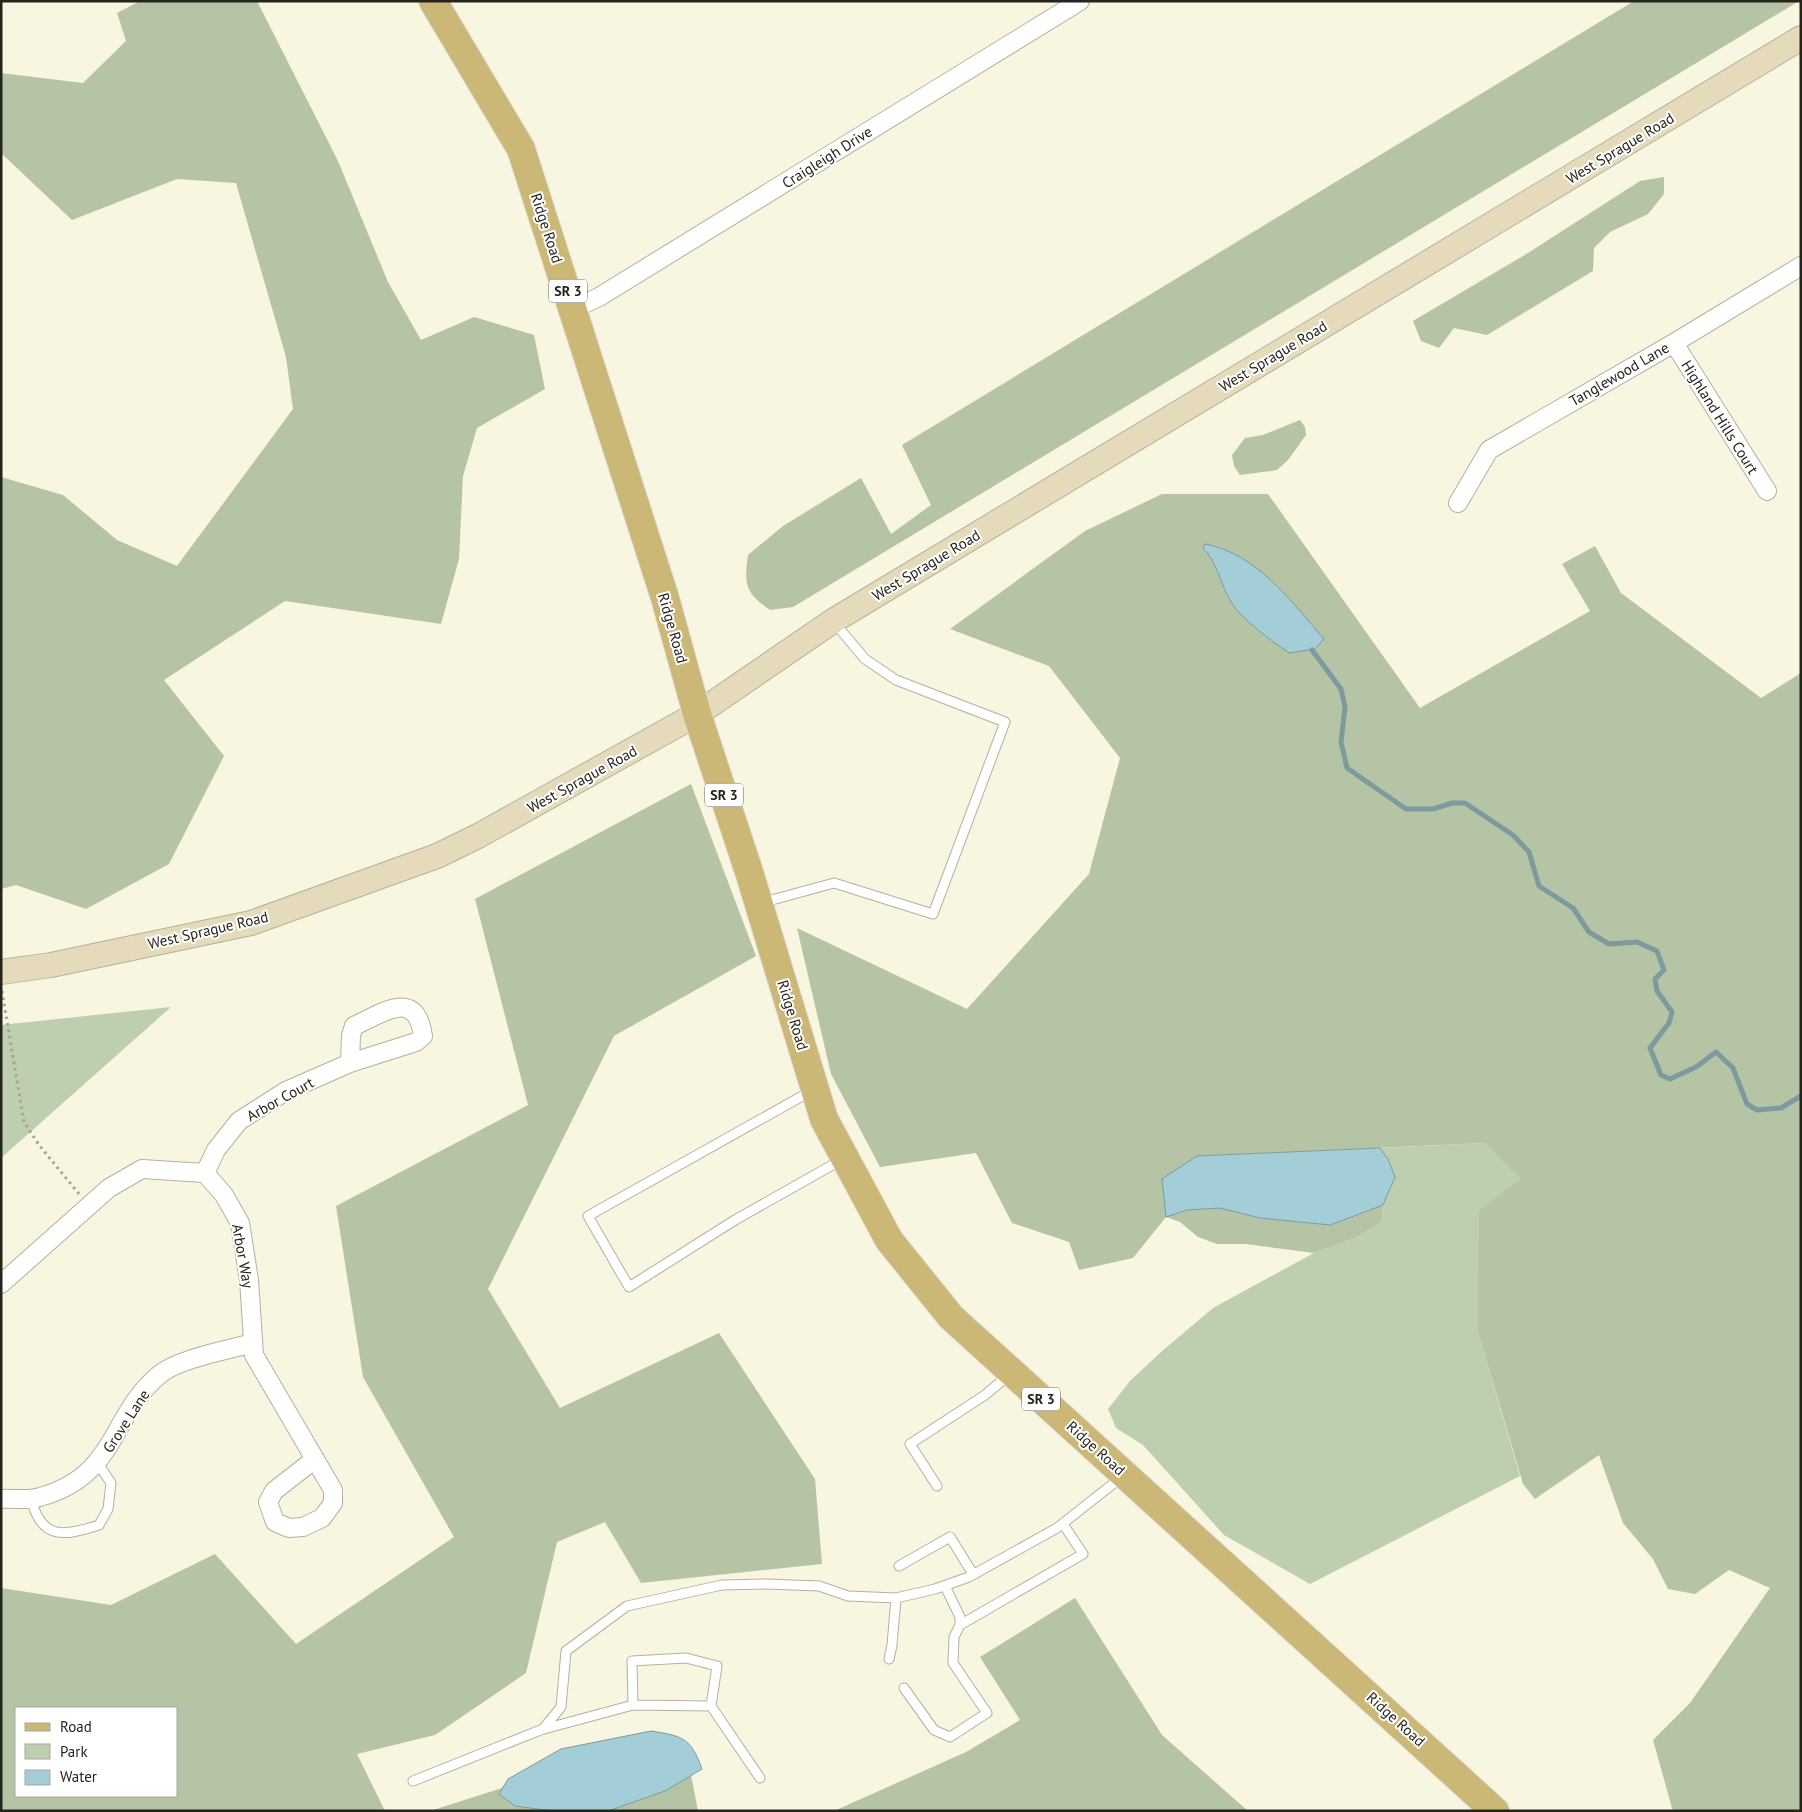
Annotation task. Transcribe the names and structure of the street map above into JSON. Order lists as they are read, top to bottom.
{
  "streets": {
    "main road": ["Ridge Road", "SR 3"],
    "street": [
      "West Sprague Road",
      "Craigleigh Drive",
      "Tanglewood Lane",
      "Highland Hills Court",
      "Arbor Court",
      "Arbor Way",
      "Grove Lane"
    ]
  },
  "crossings": [
    ["West Sprague Road", "Ridge Road"],
    ["Craigleigh Drive", "Ridge Road"],
    ["Tanglewood Lane", "Highland Hills Court"],
    ["Arbor Court", "Arbor Way"],
    ["Arbor Way", "Grove Lane"]
  ],
  "legend": ["Road", "Park", "Water"]
}
